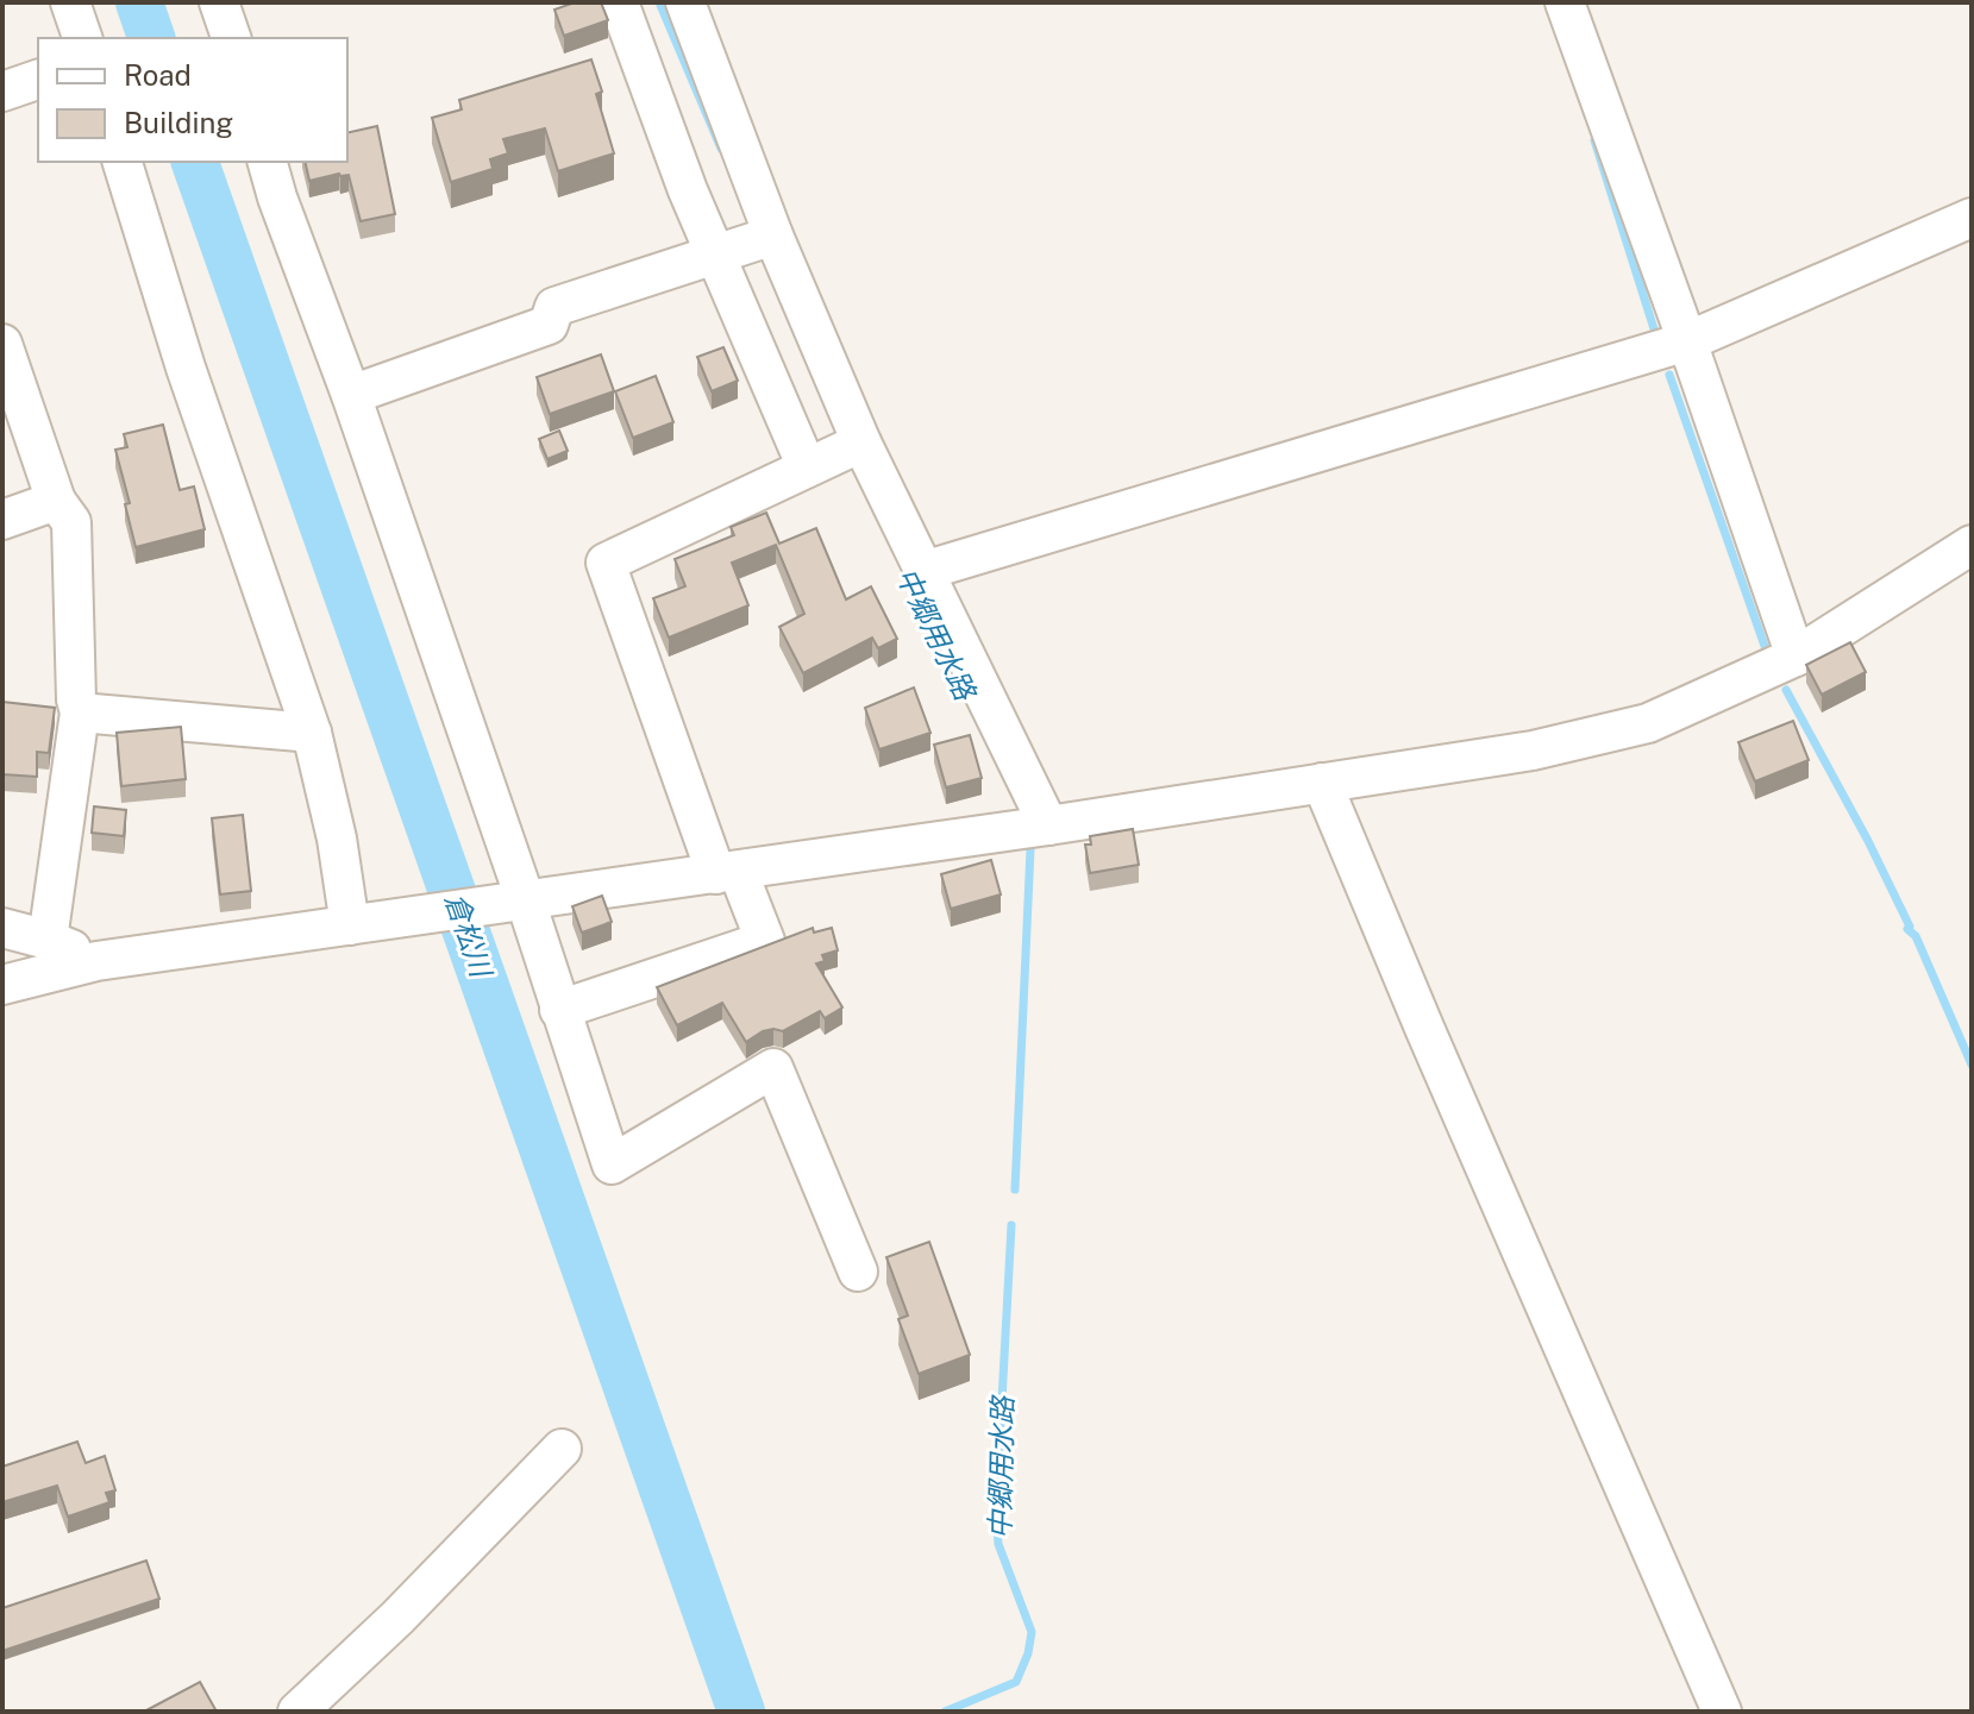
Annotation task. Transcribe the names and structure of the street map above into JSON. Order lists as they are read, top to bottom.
{
  "water": ["中郷用水路", "倉松川"],
  "legend": ["Road", "Building"]
}
